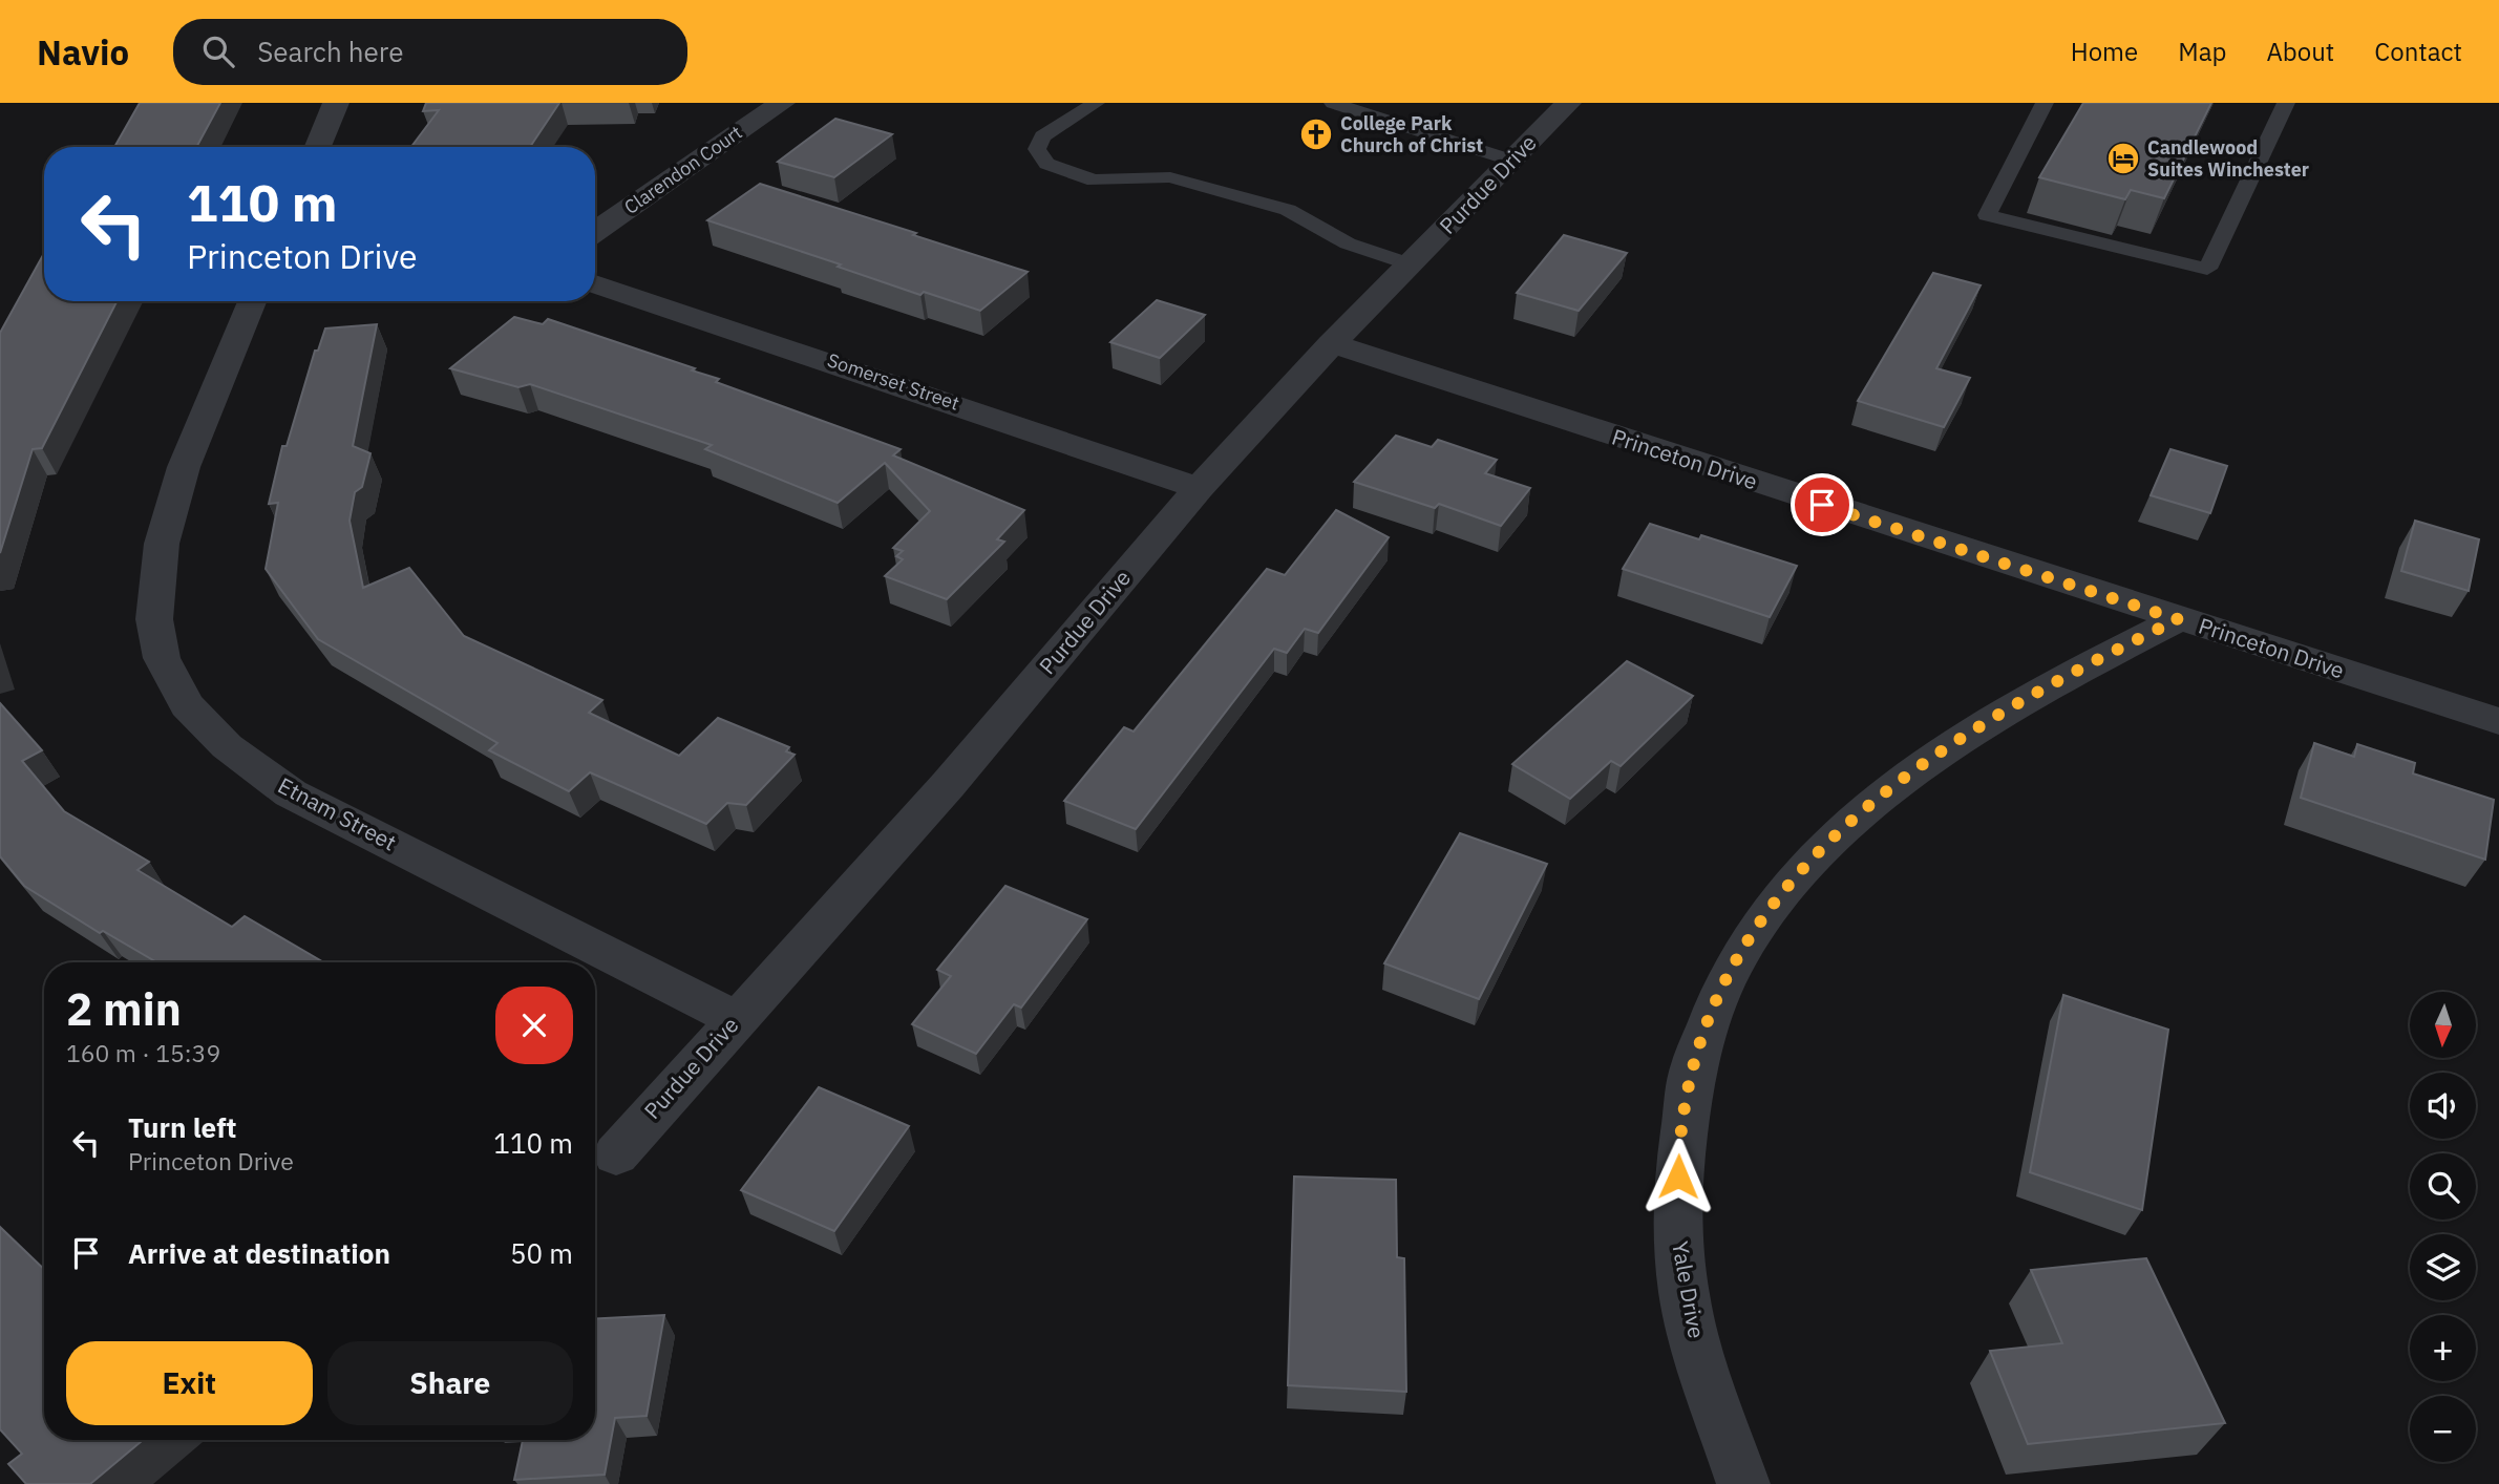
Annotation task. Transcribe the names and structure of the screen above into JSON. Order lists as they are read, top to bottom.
{
  "streets": {
    "street": [
      "Clarendon Court",
      "Purdue Drive",
      "Somerset Street",
      "Princeton Drive",
      "Etnam Street",
      "Yale Drive"
    ]
  },
  "crossings": [
    ["Purdue Drive", "Somerset Street"],
    ["Purdue Drive", "Princeton Drive"],
    ["Purdue Drive", "Etnam Street"],
    ["Princeton Drive", "Yale Drive"]
  ],
  "places": {
    "church": ["College Park Church of Christ"],
    "hotel": ["Candlewood Suites Winchester"]
  },
  "north": "bottom",
  "page": {
    "header": "Navio",
    "search": "Search here",
    "nav": [
      "Home",
      "Map",
      "About",
      "Contact"
    ],
    "turn": ["110 m", "Princeton Drive"],
    "heading": ["2 min", "160 m · 15:39"],
    "map_buttons": ["+", "−"],
    "list": [
      {
        "name": "Turn left",
        "note": "Princeton Drive",
        "value": "110 m"
      },
      {
        "name": "Arrive at destination",
        "value": "50 m"
      }
    ],
    "buttons": ["Exit", "Share"]
  }
}
